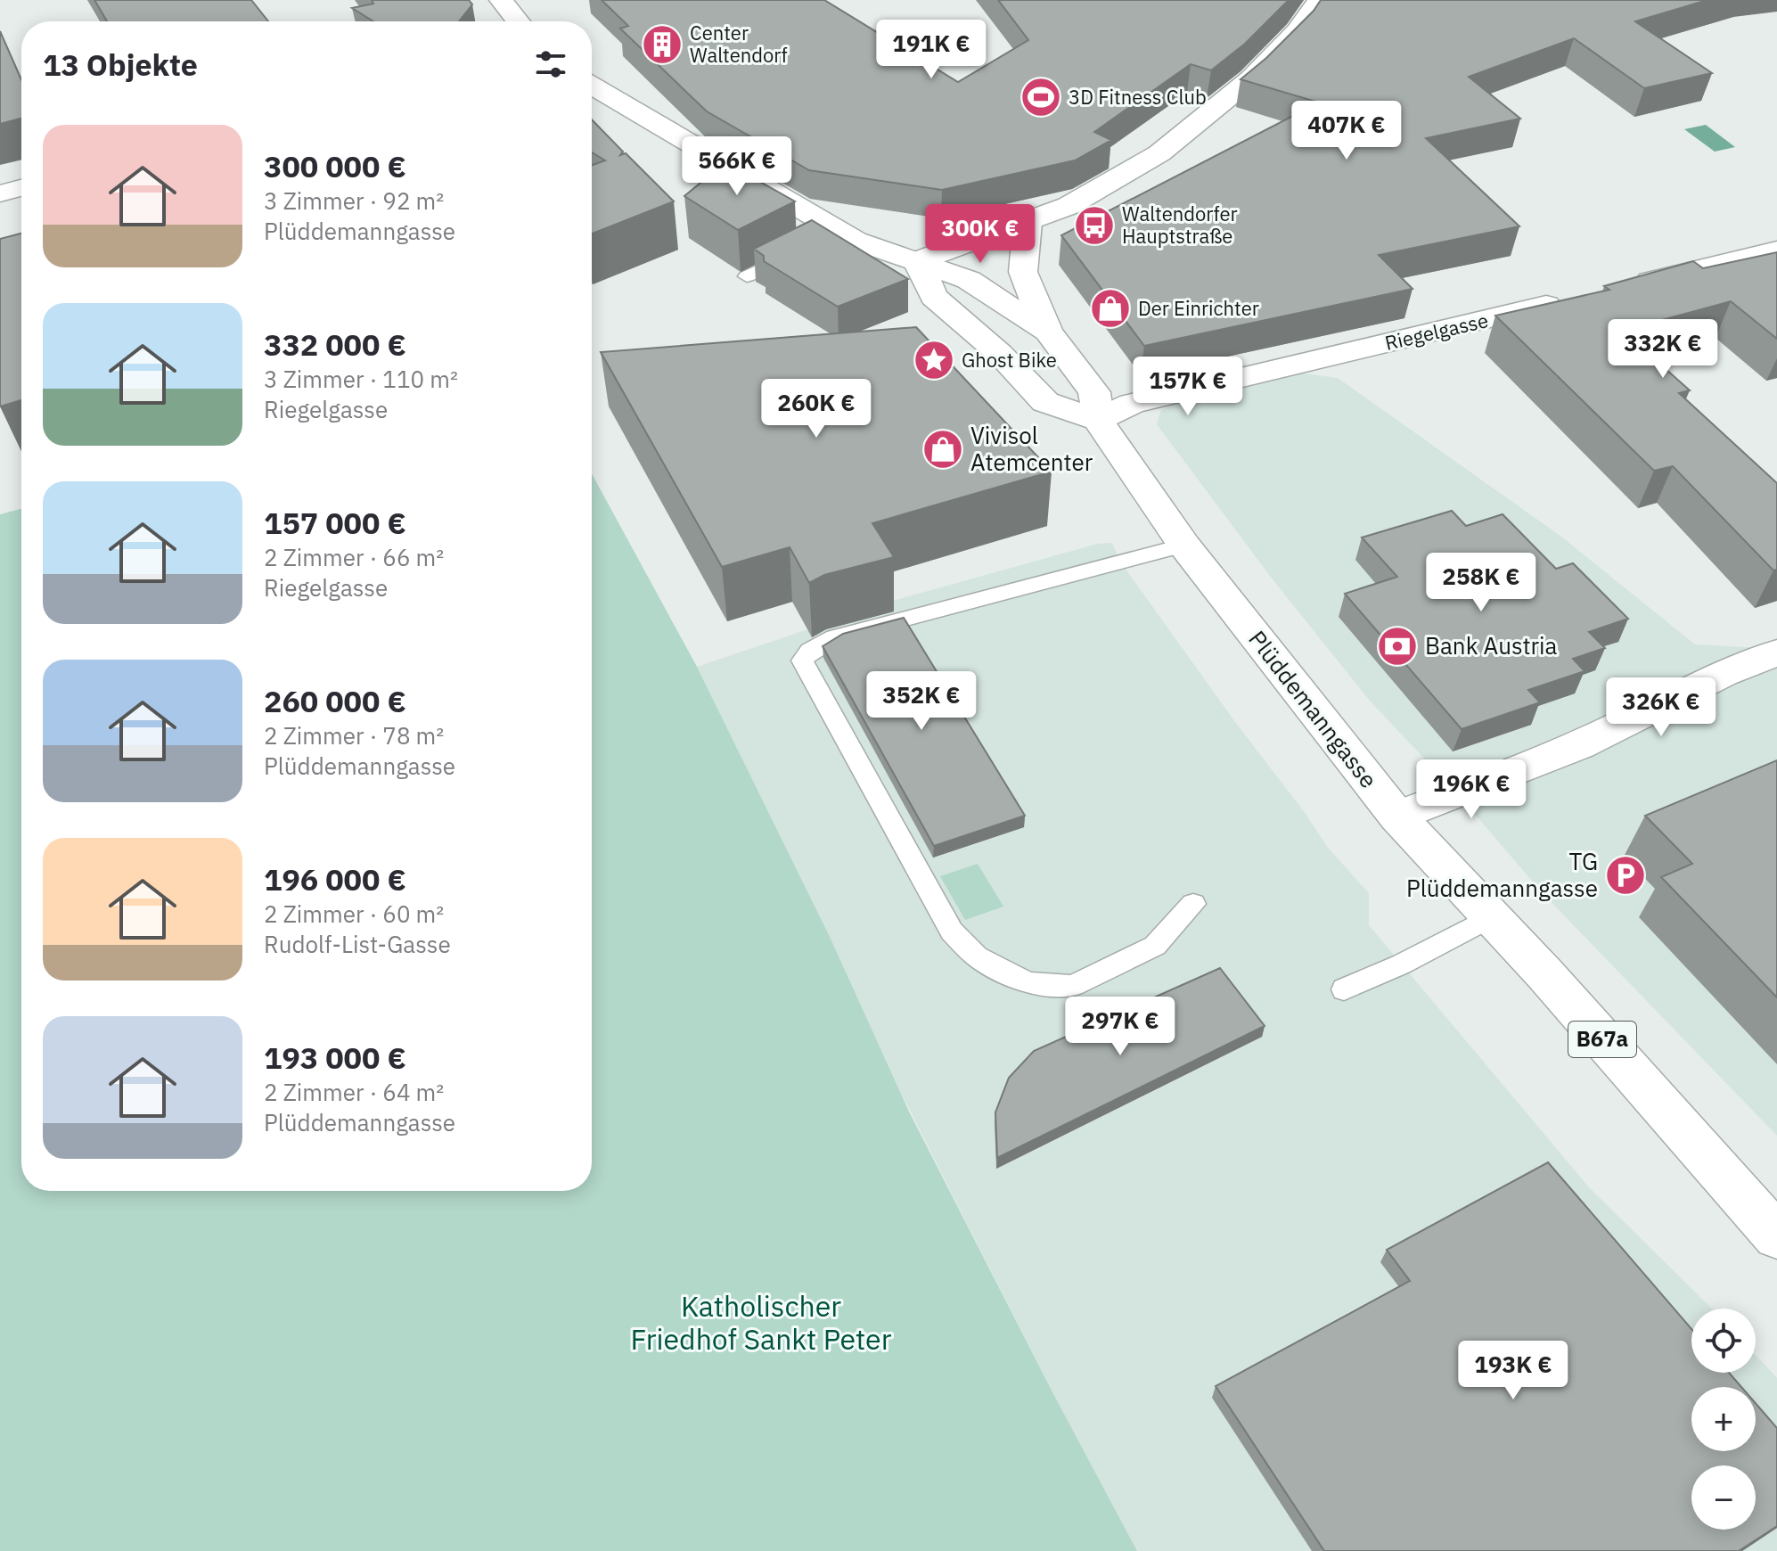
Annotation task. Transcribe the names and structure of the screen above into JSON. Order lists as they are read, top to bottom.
{
  "streets": {
    "main road": ["Riegelgasse", "Plüddemanngasse", "B67a"]
  },
  "crossings": [
    ["Riegelgasse", "Plüddemanngasse"]
  ],
  "parks": ["Katholischer Friedhof Sankt Peter"],
  "places": {
    "building": ["Center Waltendorf"],
    "sports": ["3D Fitness Club"],
    "bus stop": ["Waltendorfer Hauptstraße"],
    "shop": ["Der Einrichter", "Vivisol Atemcenter"],
    "place": ["Ghost Bike"],
    "bank": ["Bank Austria"],
    "parking": ["TG Plüddemanngasse"]
  },
  "page": {
    "price": [
      "191K €",
      "407K €",
      "566K €",
      "300K €",
      "332K €",
      "157K €",
      "260K €",
      "258K €",
      "352K €",
      "326K €",
      "196K €",
      "297K €",
      "193K €"
    ],
    "heading": "13 Objekte",
    "list": [
      {
        "name": "300 000 €",
        "note": "3 Zimmer · 92 m² · Plüddemanngasse"
      },
      {
        "name": "332 000 €",
        "note": "3 Zimmer · 110 m² · Riegelgasse"
      },
      {
        "name": "157 000 €",
        "note": "2 Zimmer · 66 m² · Riegelgasse"
      },
      {
        "name": "260 000 €",
        "note": "2 Zimmer · 78 m² · Plüddemanngasse"
      },
      {
        "name": "196 000 €",
        "note": "2 Zimmer · 60 m² · Rudolf-List-Gasse"
      },
      {
        "name": "193 000 €",
        "note": "2 Zimmer · 64 m² · Plüddemanngasse"
      }
    ],
    "map_buttons": ["+", "−"]
  }
}
